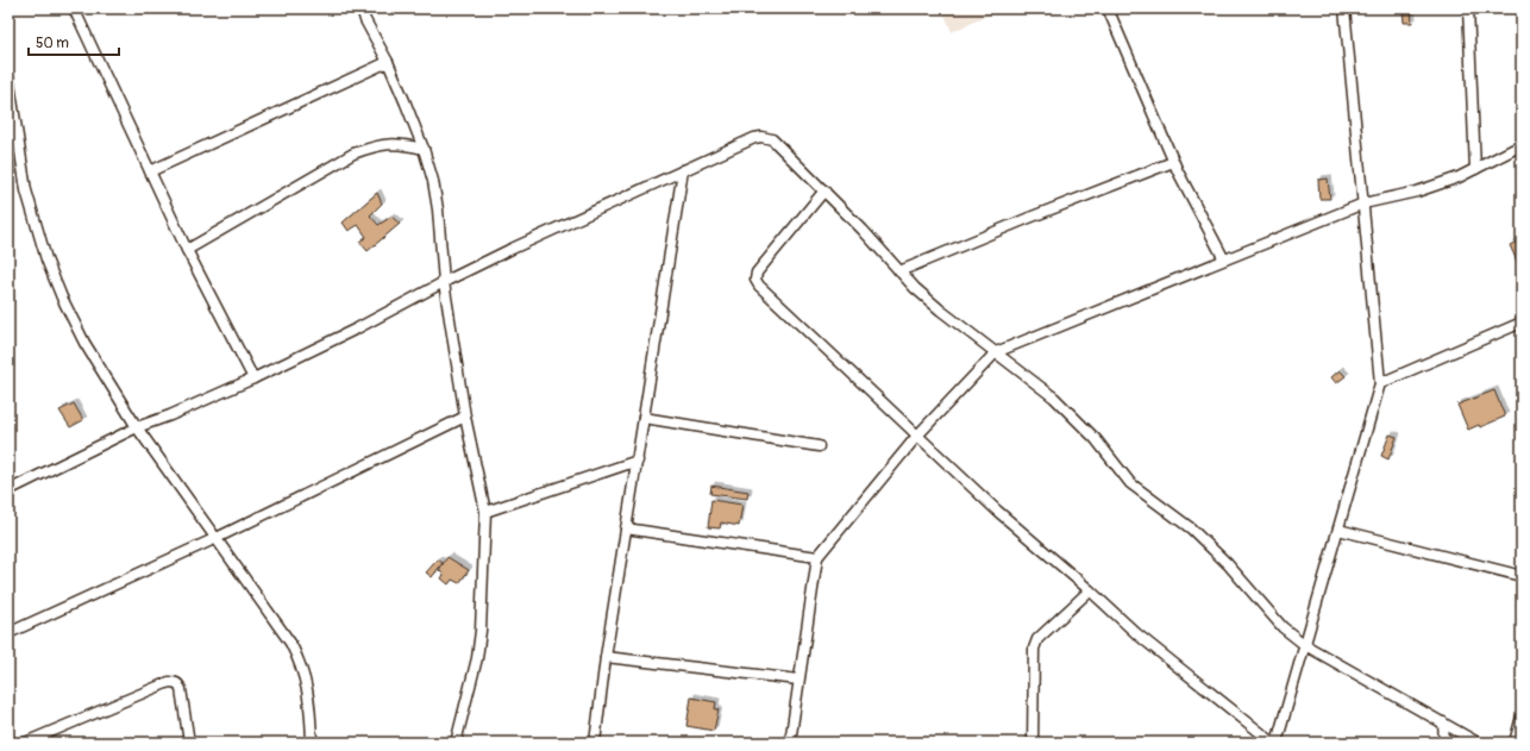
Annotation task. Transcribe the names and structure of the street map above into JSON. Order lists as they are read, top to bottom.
{
  "scale_bar": "50 m"
}
